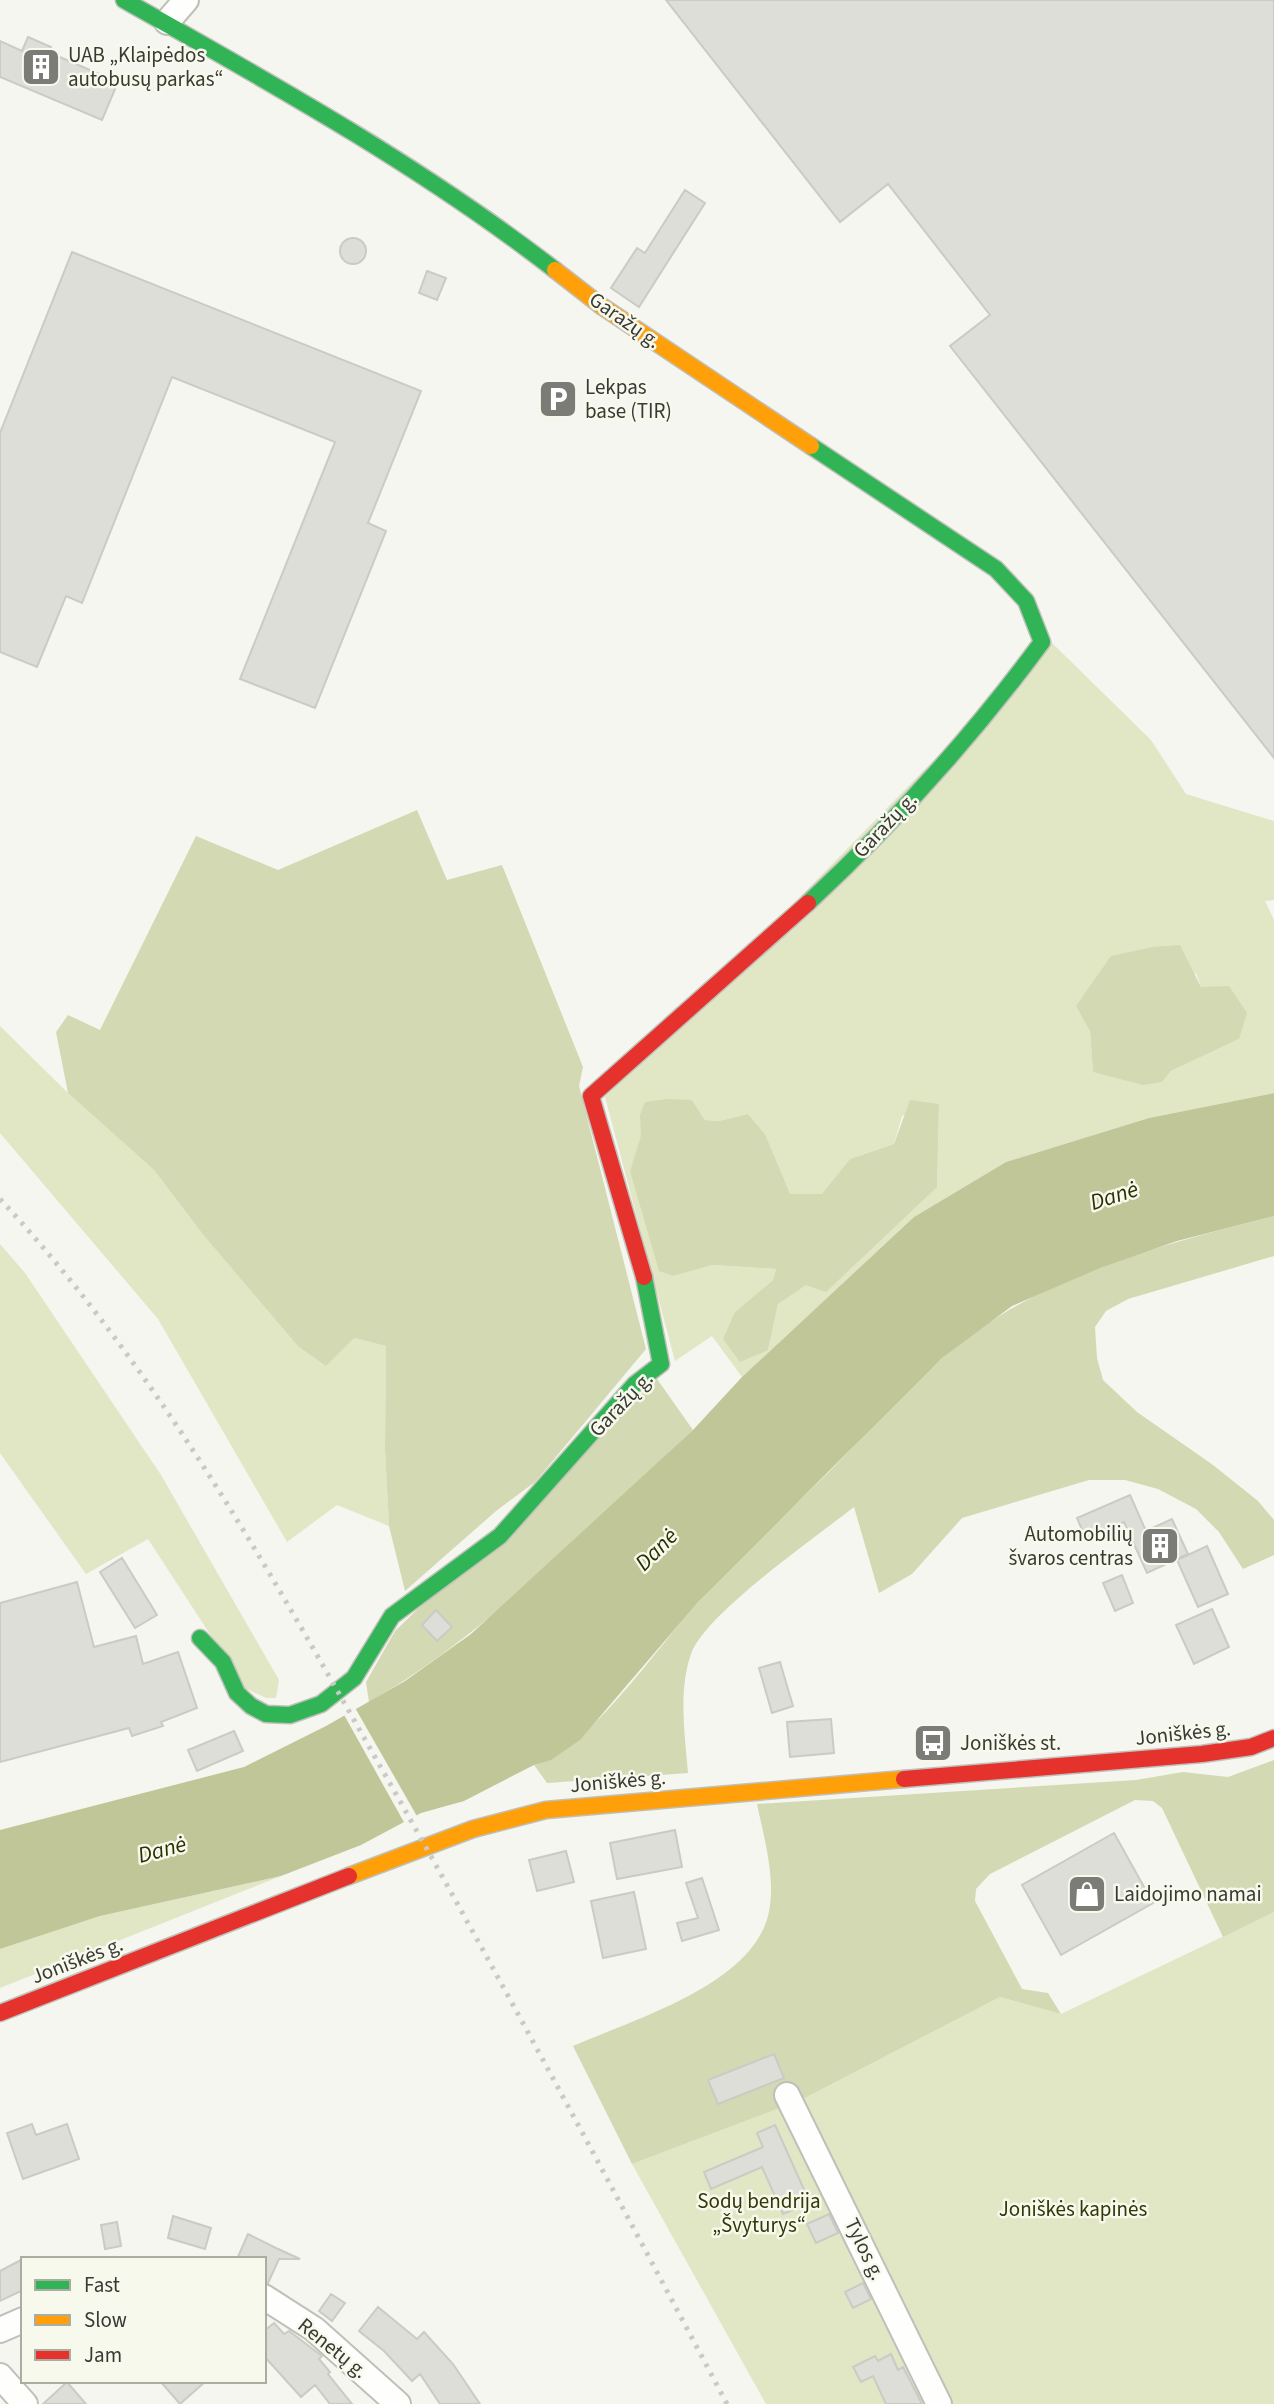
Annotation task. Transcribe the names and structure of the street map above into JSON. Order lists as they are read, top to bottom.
{
  "streets": {
    "street": [
      "Garažų g.",
      "Joniškės g.",
      "Tylos g.",
      "Renetų g."
    ]
  },
  "water": ["Danė"],
  "parks": ["Sodų bendrija „Švyturys“", "Joniškės kapinės"],
  "places": {
    "building": ["UAB „Klaipėdos autobusų parkas“", "Automobilių švaros centras"],
    "parking": ["Lekpas base (TIR)"],
    "bus stop": ["Joniškės st."],
    "shop": ["Laidojimo namai"]
  },
  "legend": ["Fast", "Slow", "Jam"]
}
